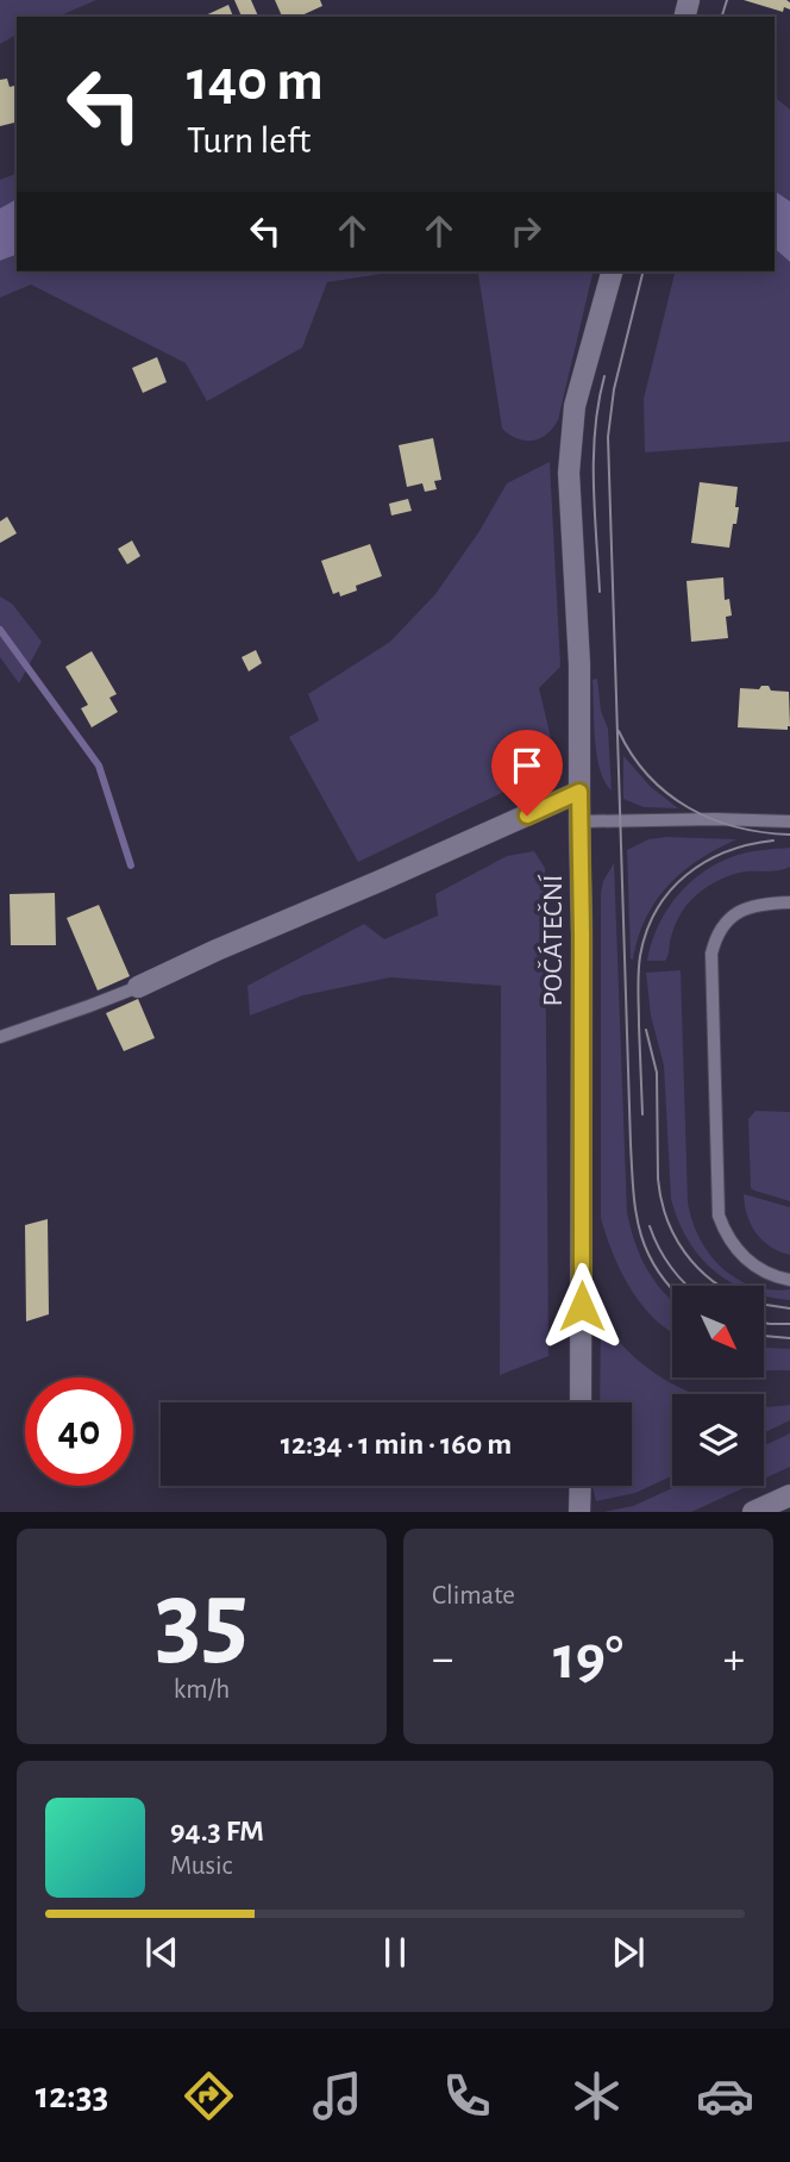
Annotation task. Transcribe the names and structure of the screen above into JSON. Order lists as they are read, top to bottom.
{
  "streets": {
    "street": ["POČÁTEČNÍ"]
  },
  "north": "bottom right",
  "page": {
    "turn": ["140 m", "Turn left"],
    "limit": "40",
    "trip": "12:34 · 1 min · 160 m",
    "tile": [
      ["35", "km/h"],
      "Climate"
    ],
    "heat": ["−", "19°", "+"],
    "song": ["94.3 FM", "Music"],
    "tabs": "12:33"
  }
}
